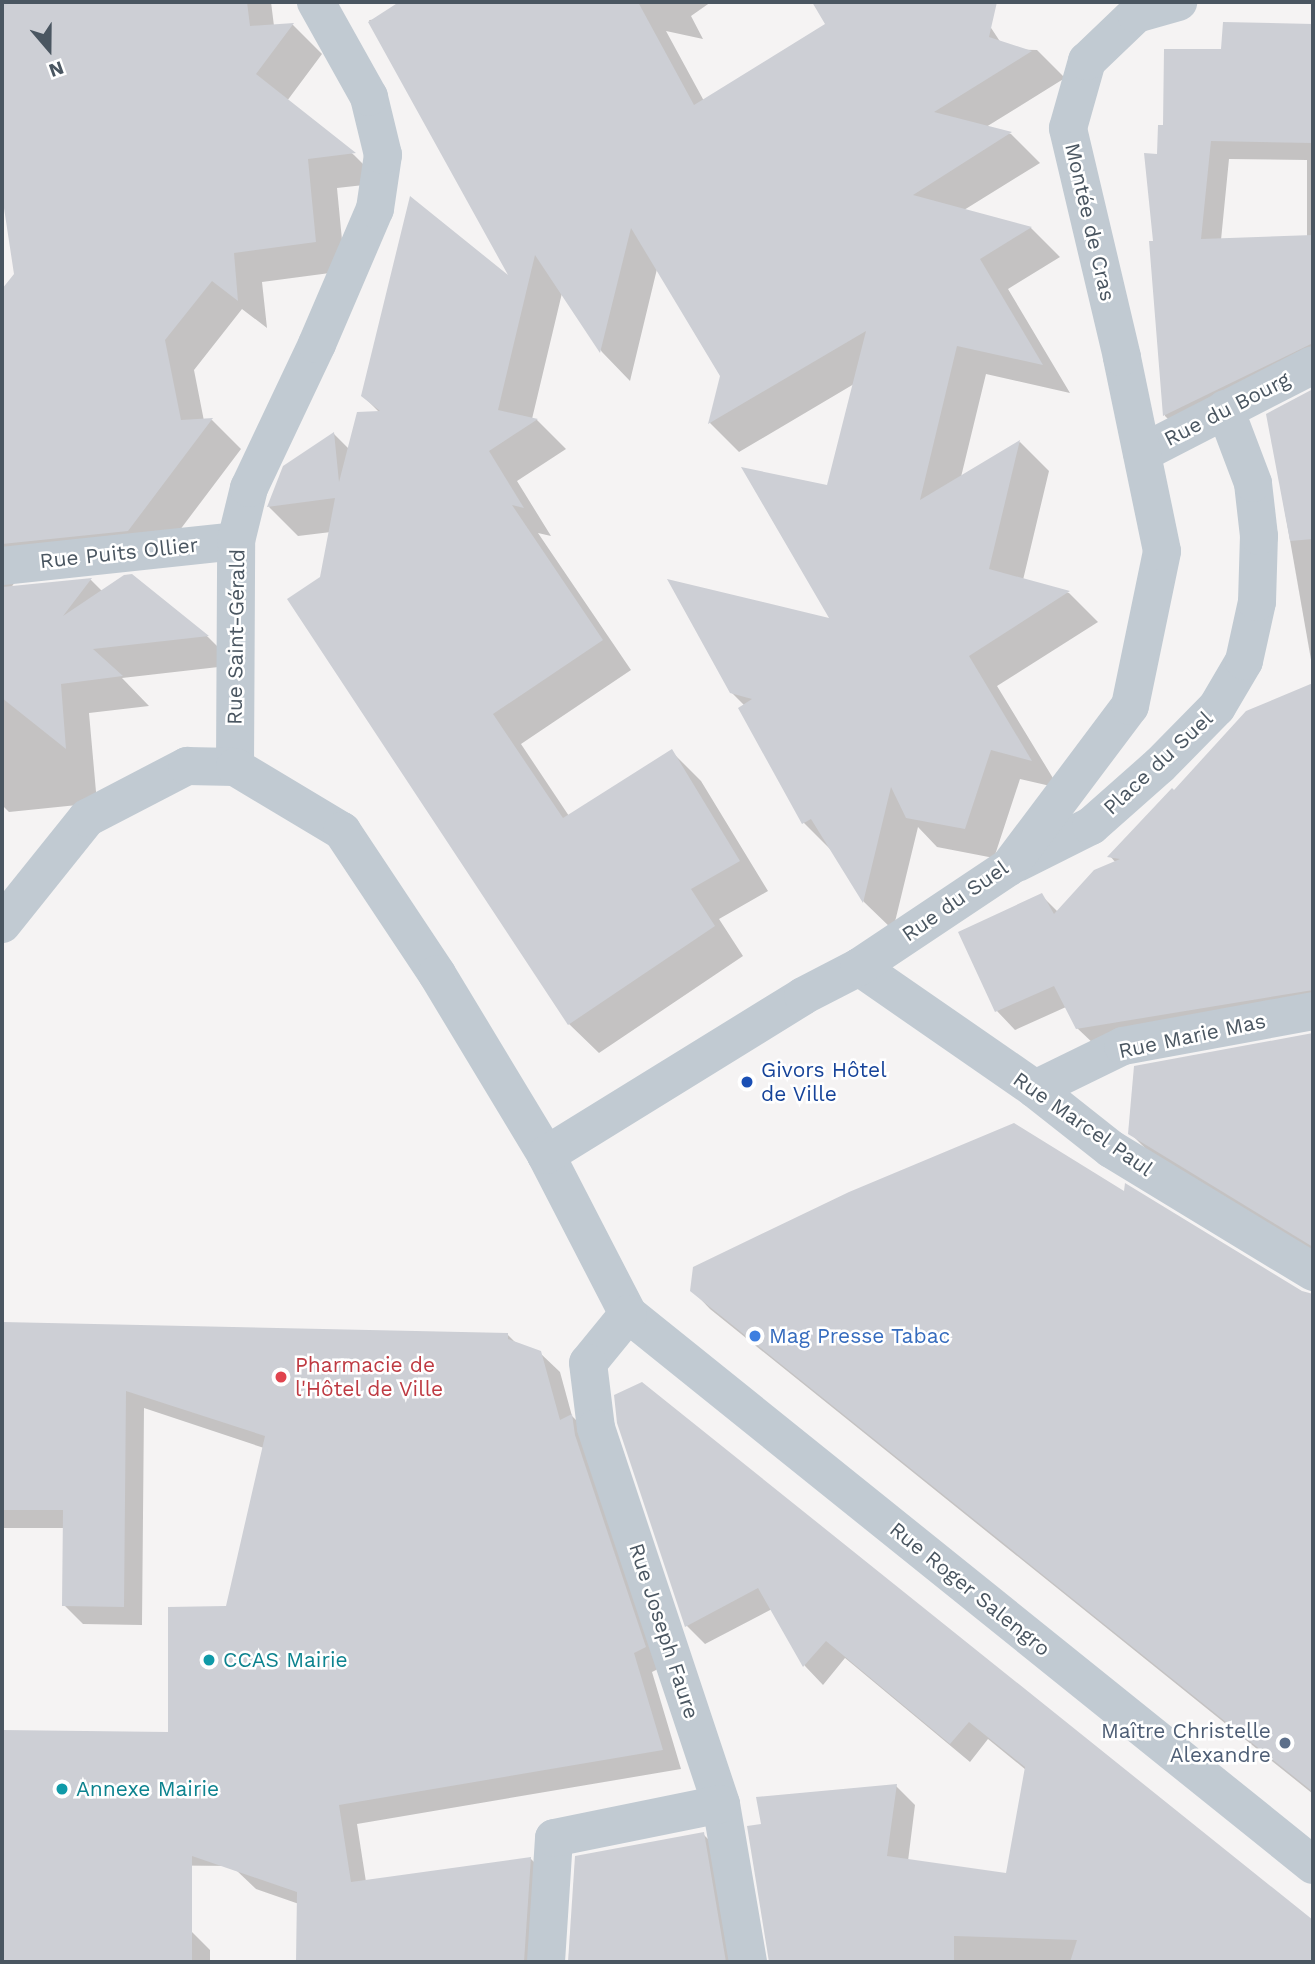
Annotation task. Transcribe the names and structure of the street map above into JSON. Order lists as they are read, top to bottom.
{
  "streets": {
    "street": [
      "Montée de Cras",
      "Rue du Bourg",
      "Rue Puits Ollier",
      "Rue Saint-Gérald",
      "Place du Suel",
      "Rue du Suel",
      "Rue Marie Mas",
      "Rue Marcel Paul",
      "Rue Roger Salengro",
      "Rue Joseph Faure"
    ]
  },
  "crossings": [
    ["Montée de Cras", "Rue du Bourg"],
    ["Montée de Cras", "Rue du Suel"],
    ["Rue du Bourg", "Place du Suel"],
    ["Rue du Bourg", "Rue du Suel"],
    ["Rue Puits Ollier", "Rue Saint-Gérald"],
    ["Place du Suel", "Rue du Suel"],
    ["Rue du Suel", "Rue Marcel Paul"],
    ["Rue Marie Mas", "Rue Marcel Paul"],
    ["Rue Roger Salengro", "Rue Joseph Faure"]
  ],
  "places": [
    "Givors Hôtel de Ville",
    "Mag Presse Tabac",
    "Pharmacie de l'Hôtel de Ville",
    "CCAS Mairie",
    "Maître Christelle Alexandre",
    "Annexe Mairie"
  ],
  "north": "bottom"
}
